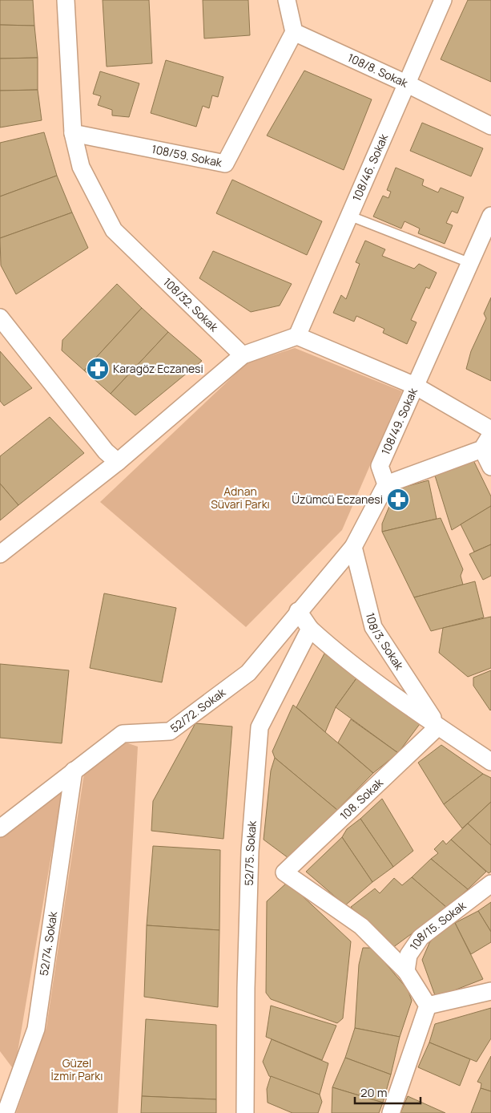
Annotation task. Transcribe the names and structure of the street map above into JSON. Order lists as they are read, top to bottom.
{
  "streets": {
    "street": [
      "108/8. Sokak",
      "108/59. Sokak",
      "108/46. Sokak",
      "108/32. Sokak",
      "108/49. Sokak",
      "108/3. Sokak",
      "52/72. Sokak",
      "108. Sokak",
      "52/75. Sokak",
      "108/15. Sokak",
      "52/74. Sokak"
    ]
  },
  "crossings": [
    ["108/8. Sokak", "108/59. Sokak"],
    ["108/8. Sokak", "108/46. Sokak"],
    ["108/59. Sokak", "108/32. Sokak"],
    ["108/3. Sokak", "108. Sokak"],
    ["108/3. Sokak", "52/75. Sokak"],
    ["52/72. Sokak", "52/74. Sokak"],
    ["108. Sokak", "108/15. Sokak"]
  ],
  "parks": ["Adnan Süvari Parkı", "Güzel İzmir Parkı"],
  "places": {
    "pharmacy": ["Karagöz Eczanesi", "Üzümcü Eczanesi"]
  },
  "scale_bar": "20 m"
}
